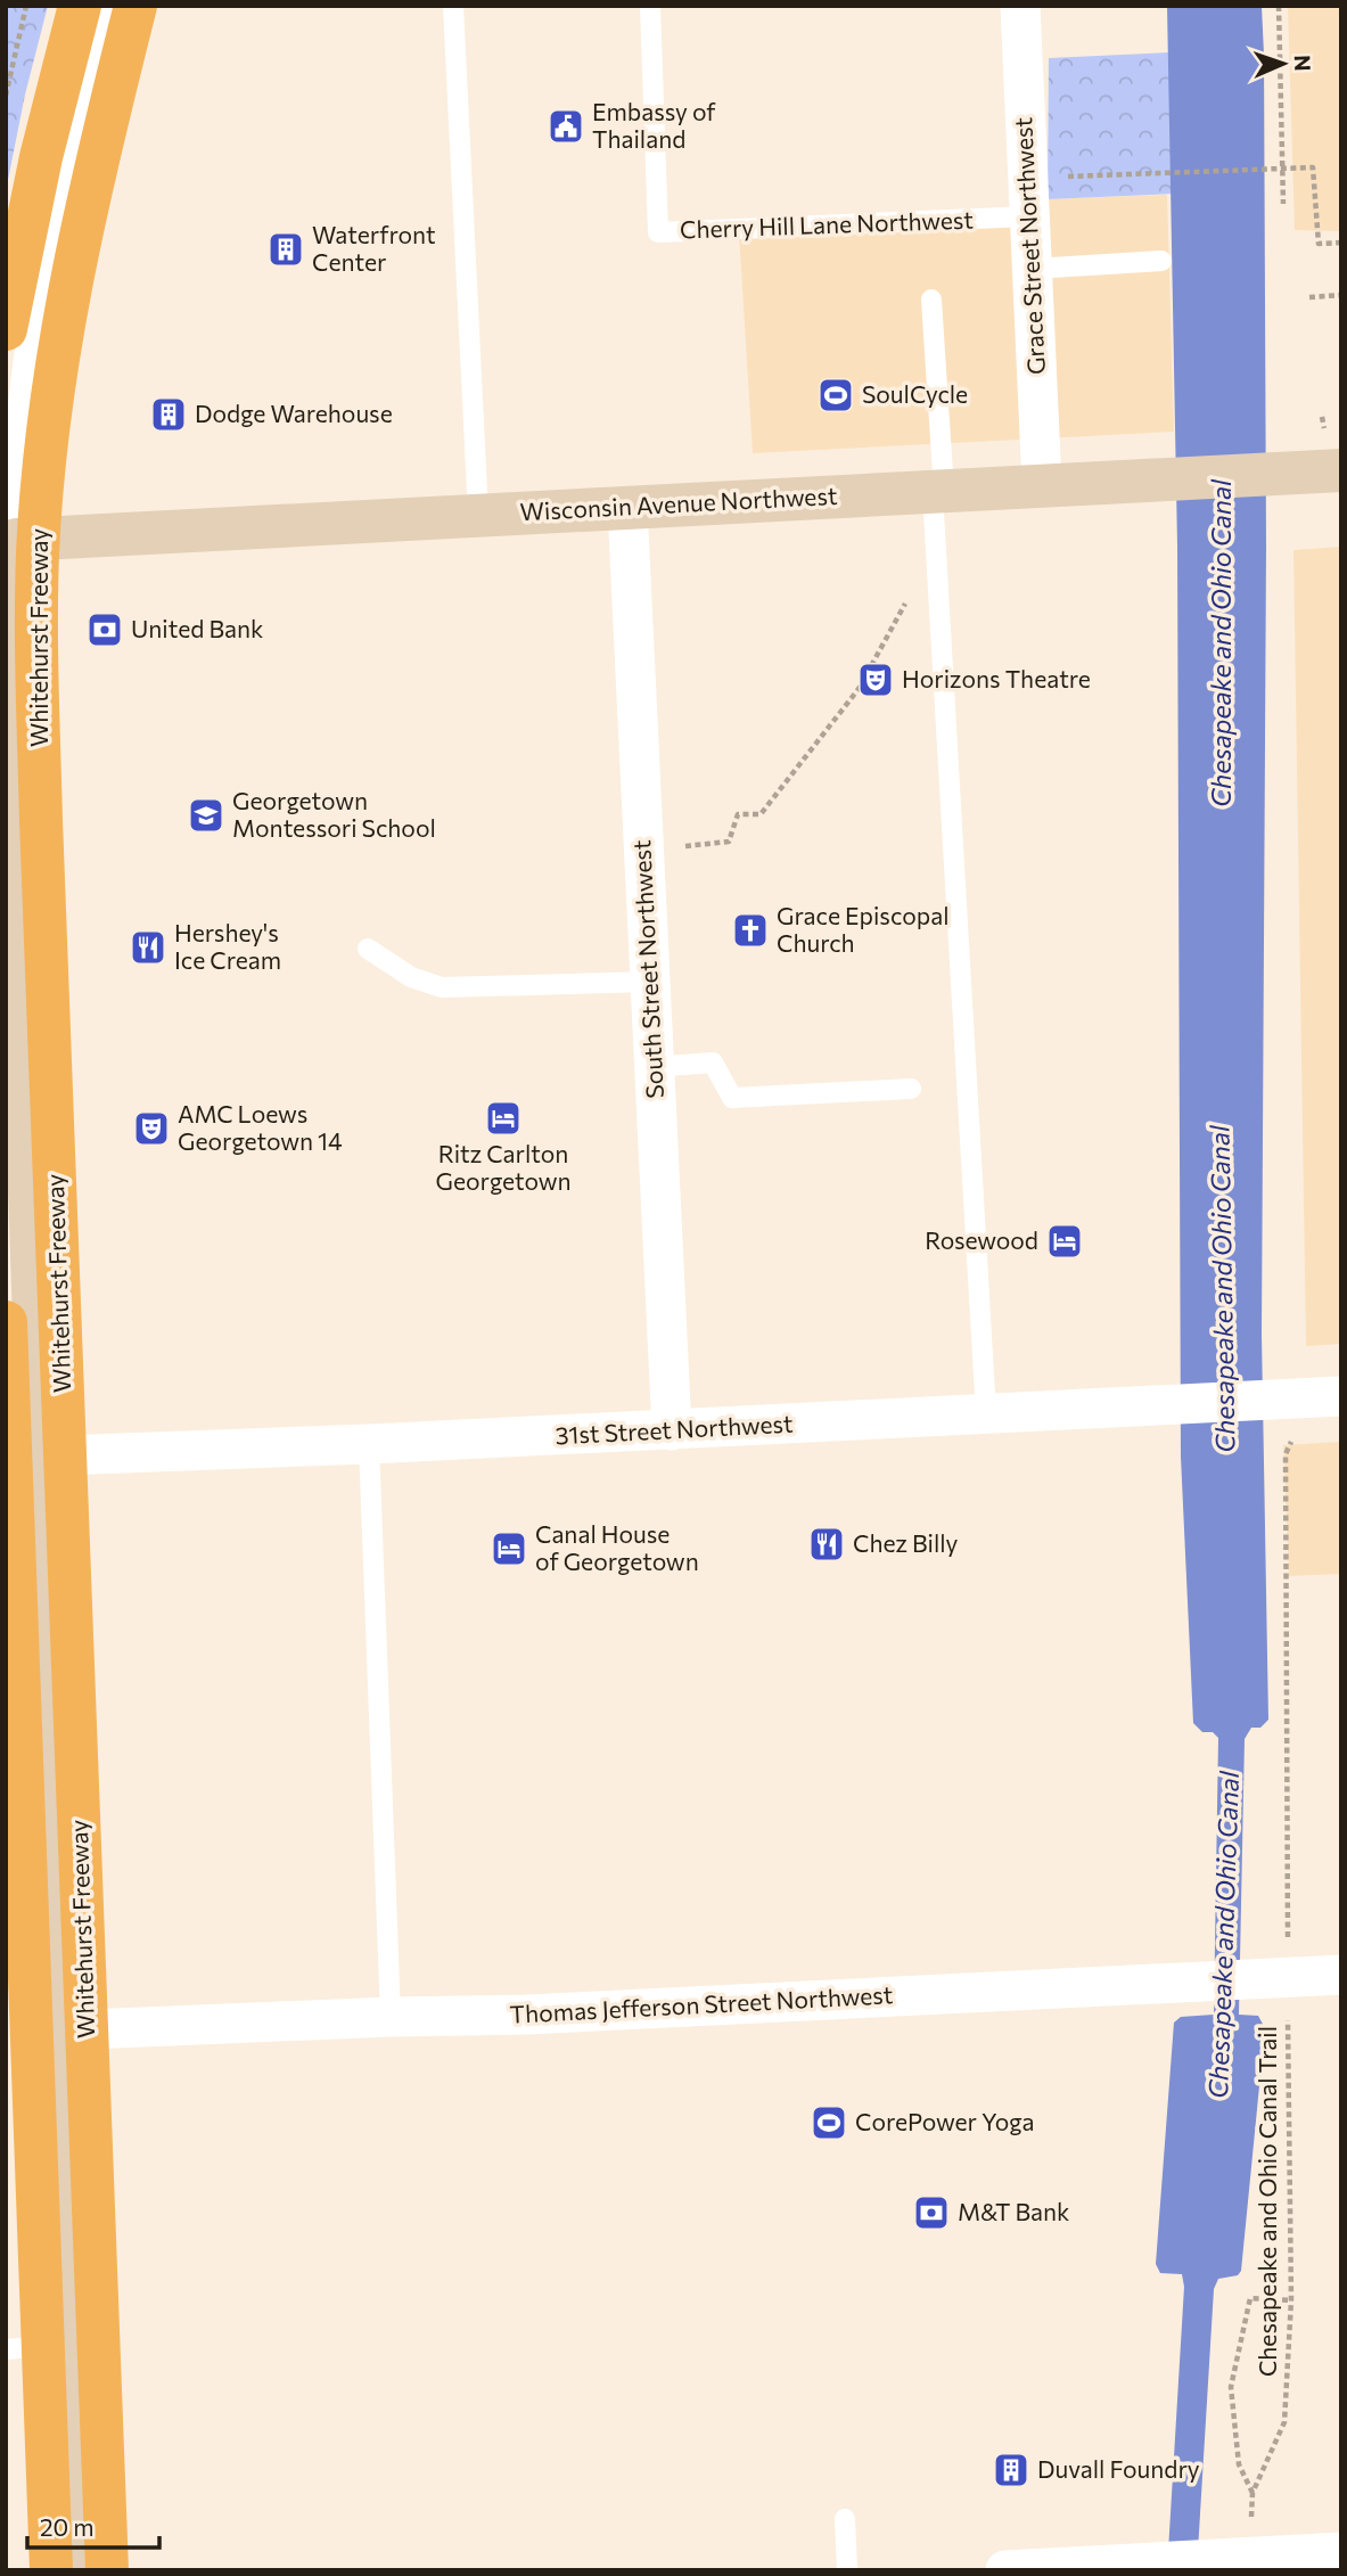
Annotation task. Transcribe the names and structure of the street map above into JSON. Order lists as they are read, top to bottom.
{
  "streets": {
    "highway": ["Whitehurst Freeway"],
    "main road": ["Wisconsin Avenue Northwest"],
    "street": [
      "Grace Street Northwest",
      "South Street Northwest",
      "31st Street Northwest",
      "Thomas Jefferson Street Northwest"
    ],
    "lane": ["Cherry Hill Lane Northwest"],
    "path": ["Chesapeake and Ohio Canal Trail"]
  },
  "crossings": [
    ["Cherry Hill Lane Northwest", "Grace Street Northwest"],
    ["Grace Street Northwest", "Wisconsin Avenue Northwest"],
    ["Wisconsin Avenue Northwest", "South Street Northwest"],
    ["South Street Northwest", "31st Street Northwest"],
    ["Thomas Jefferson Street Northwest", "Chesapeake and Ohio Canal Trail"]
  ],
  "water": ["Chesapeake and Ohio Canal"],
  "places": {
    "public building": ["Embassy of Thailand"],
    "building": ["Waterfront Center", "Dodge Warehouse", "Duvall Foundry"],
    "sports": ["SoulCycle", "CorePower Yoga"],
    "bank": ["United Bank", "M&T Bank"],
    "theatre": ["Horizons Theatre", "AMC Loews Georgetown 14"],
    "school or university": ["Georgetown Montessori School"],
    "church": ["Grace Episcopal Church"],
    "restaurant": ["Hershey's Ice Cream", "Chez Billy"],
    "hotel": ["Ritz Carlton Georgetown", "Rosewood", "Canal House of Georgetown"]
  },
  "scale_bar": "20 m",
  "north": "right"
}
